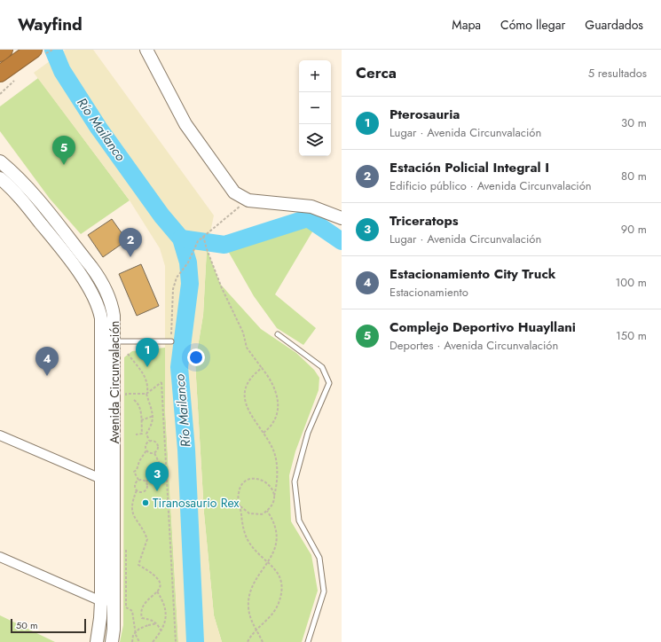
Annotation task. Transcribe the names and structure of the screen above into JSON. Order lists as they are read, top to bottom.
{
  "streets": {
    "main road": ["Avenida Circunvalación"]
  },
  "water": ["Río Mailanco"],
  "places": ["Tiranosaurio Rex"],
  "scale_bar": "50 m",
  "page": {
    "header": "Wayfind",
    "nav": ["Mapa", "Cómo llegar", "Guardados"],
    "heading": ["Cerca", "5 resultados"],
    "map_buttons": ["+", "−"],
    "list": [
      {
        "mark": "1",
        "name": "Pterosauria",
        "note": "Lugar · Avenida Circunvalación",
        "value": "30 m"
      },
      {
        "mark": "2",
        "name": "Estación Policial Integral I",
        "note": "Edificio público · Avenida Circunvalación",
        "value": "80 m"
      },
      {
        "mark": "3",
        "name": "Triceratops",
        "note": "Lugar · Avenida Circunvalación",
        "value": "90 m"
      },
      {
        "mark": "4",
        "name": "Estacionamiento City Truck",
        "note": "Estacionamiento",
        "value": "100 m"
      },
      {
        "mark": "5",
        "name": "Complejo Deportivo Huayllani",
        "note": "Deportes · Avenida Circunvalación",
        "value": "150 m"
      }
    ],
    "pins": [
      "5",
      "2",
      "1",
      "4",
      "3"
    ],
    "scale": "50 m"
  }
}
